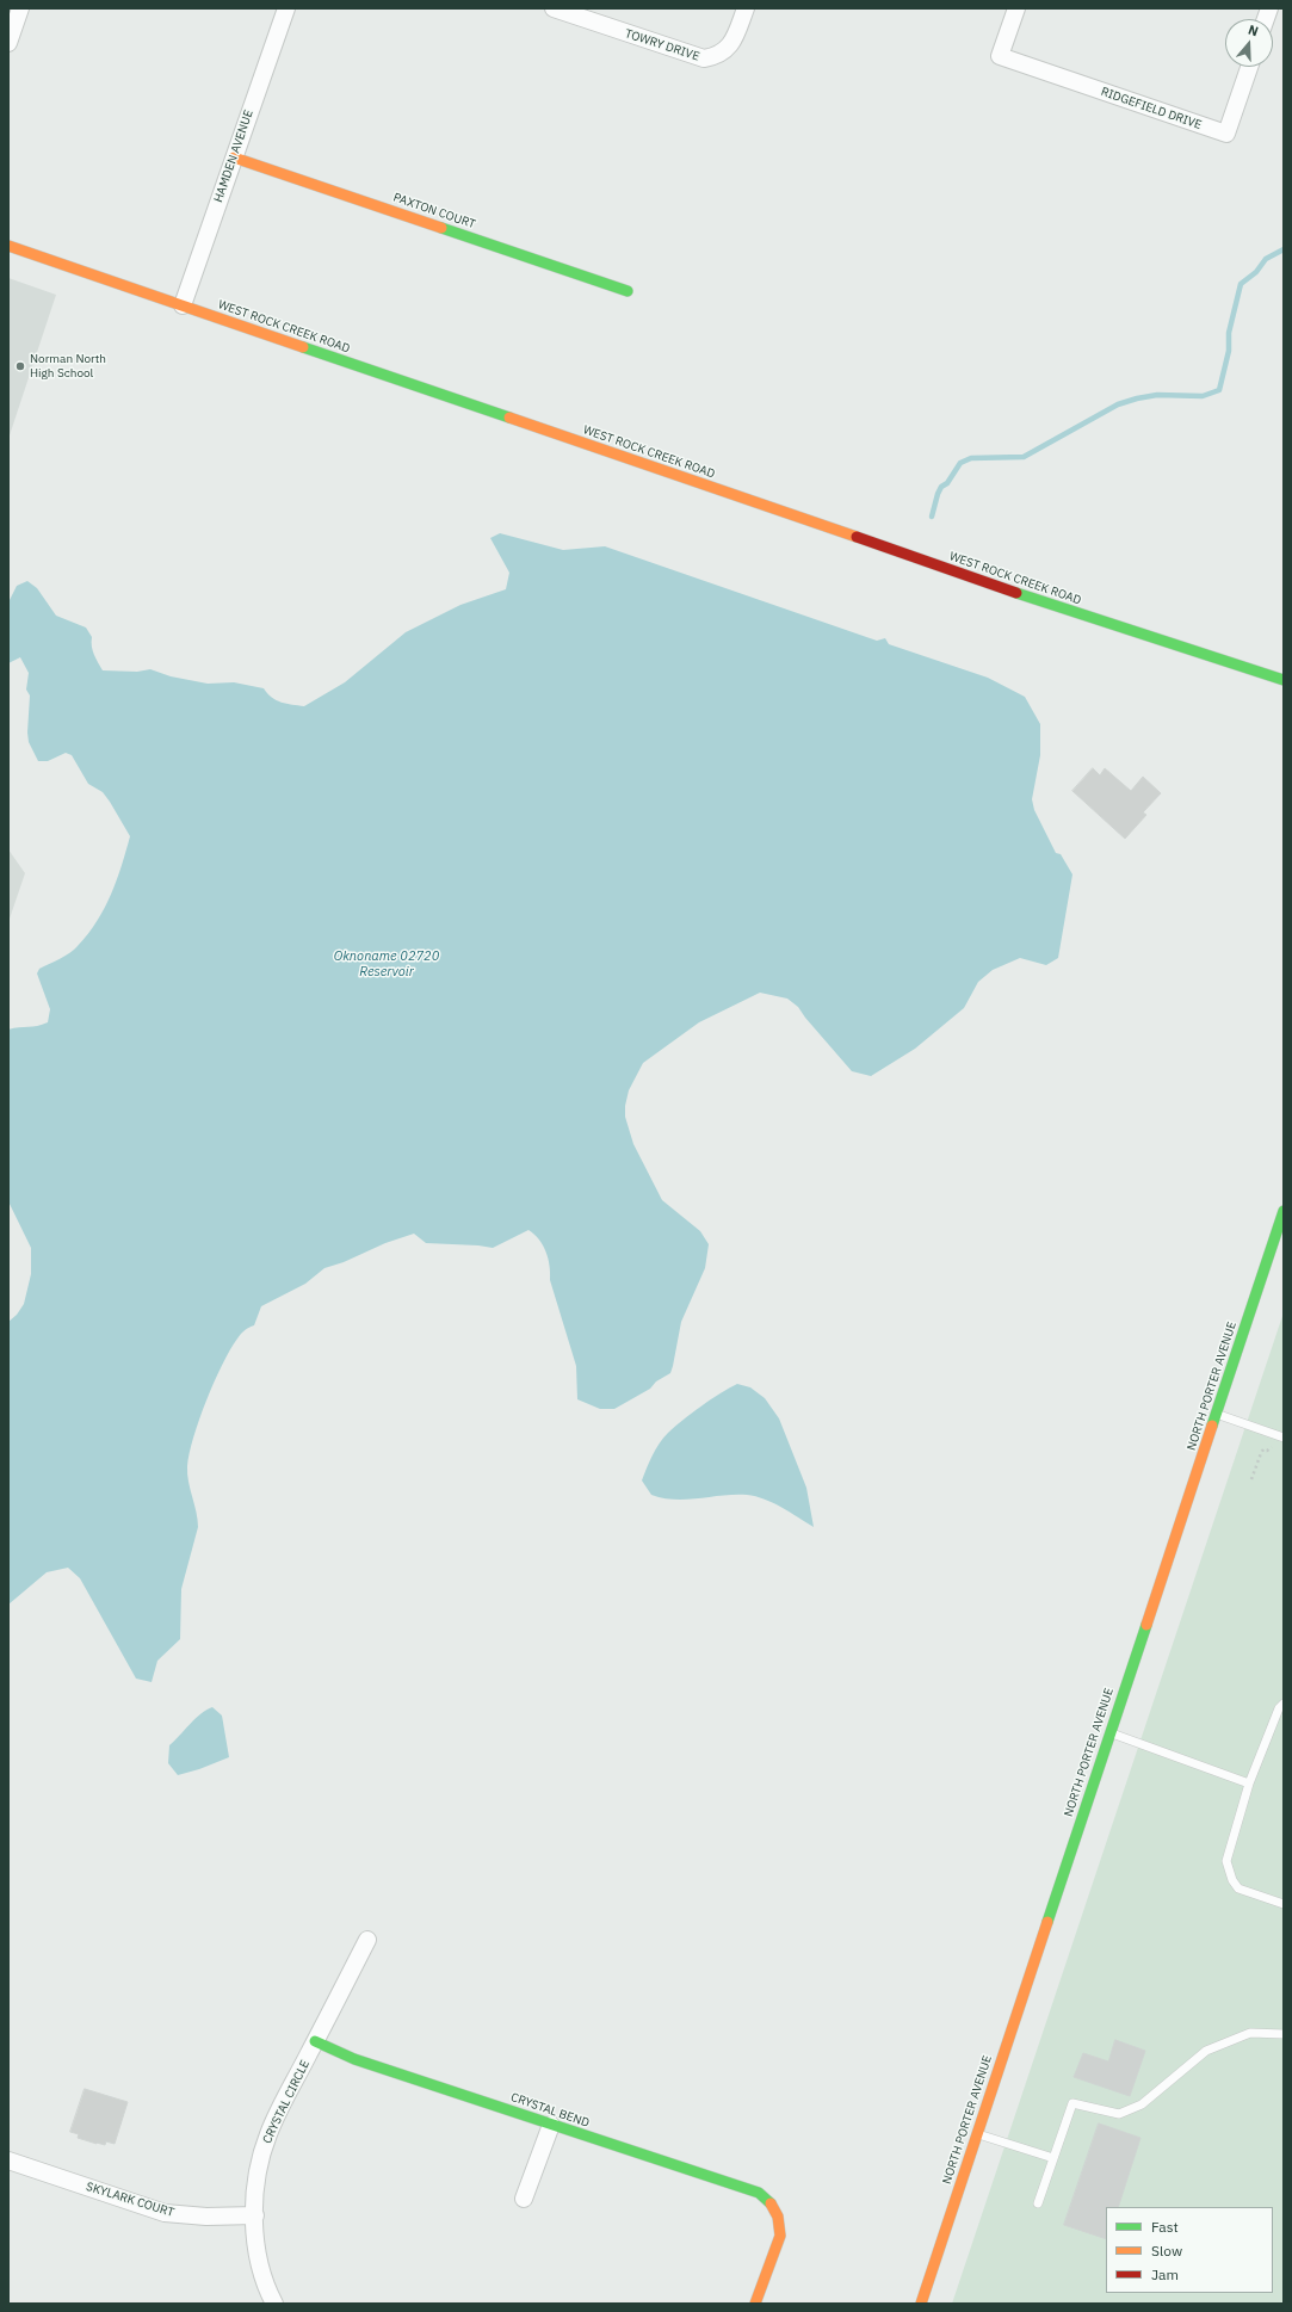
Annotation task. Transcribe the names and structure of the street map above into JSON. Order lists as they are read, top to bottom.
{
  "streets": {
    "main road": [
      "PAXTON COURT",
      "WEST ROCK CREEK ROAD",
      "NORTH PORTER AVENUE",
      "CRYSTAL BEND"
    ],
    "street": [
      "TOWRY DRIVE",
      "RIDGEFIELD DRIVE",
      "HAMDEN AVENUE",
      "CRYSTAL CIRCLE",
      "SKYLARK COURT"
    ]
  },
  "crossings": [
    ["HAMDEN AVENUE", "PAXTON COURT"],
    ["HAMDEN AVENUE", "WEST ROCK CREEK ROAD"],
    ["CRYSTAL CIRCLE", "CRYSTAL BEND"],
    ["CRYSTAL CIRCLE", "SKYLARK COURT"]
  ],
  "water": ["Oknoname 02720 Reservoir"],
  "places": ["Norman North High School"],
  "legend": ["Fast", "Slow", "Jam"],
  "north": "top"
}
